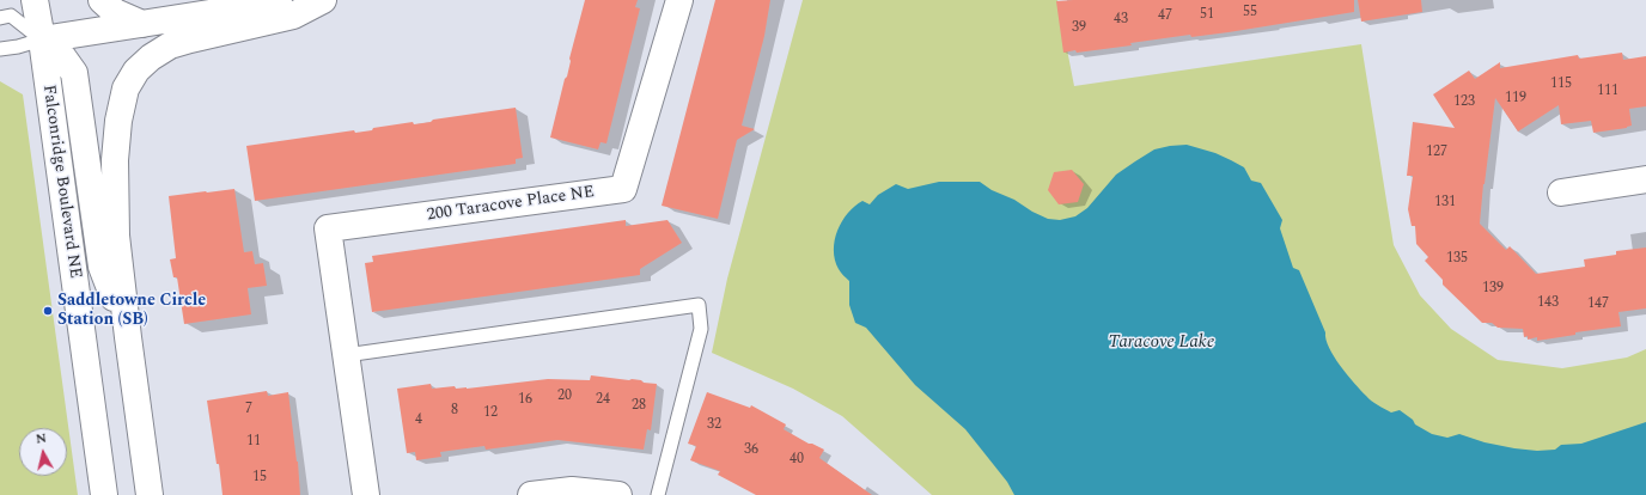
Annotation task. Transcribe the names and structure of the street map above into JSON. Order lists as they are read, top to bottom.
{
  "streets": {
    "main road": ["Falconridge Boulevard NE", "200 Taracove Place NE"]
  },
  "water": ["Taracove Lake"],
  "places": ["Saddletowne Circle Station (SB)"],
  "house_numbers": [
    "55",
    "51",
    "47",
    "43",
    "39",
    "115",
    "111",
    "119",
    "123",
    "127",
    "131",
    "135",
    "139",
    "143",
    "147",
    "20",
    "16",
    "24",
    "28",
    "7",
    "8",
    "12",
    "4",
    "32",
    "11",
    "36",
    "40",
    "15"
  ],
  "north": "top"
}
